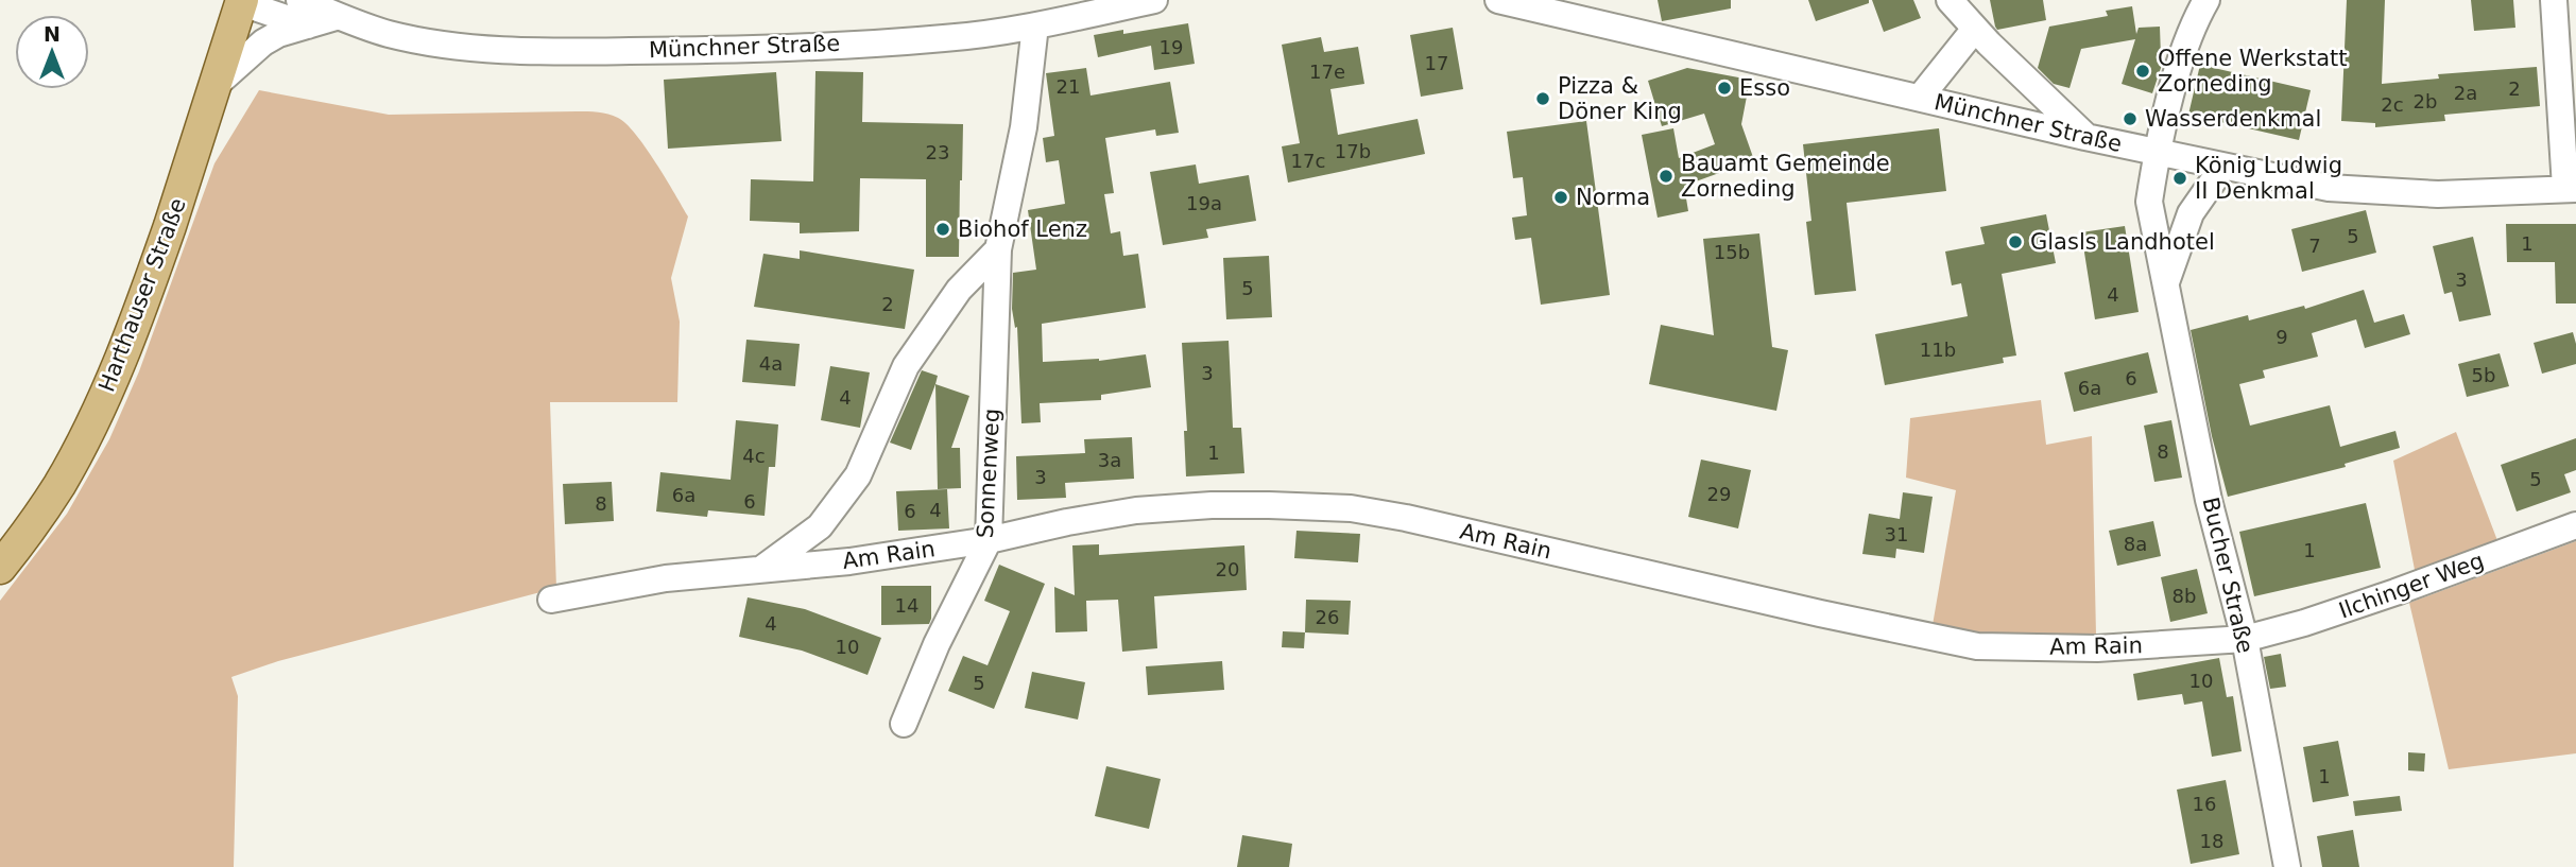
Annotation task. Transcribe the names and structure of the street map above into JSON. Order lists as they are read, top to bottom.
{
  "streets": {
    "main road": ["Harthauser Straße"],
    "street": [
      "Münchner Straße",
      "Sonnenweg",
      "Am Rain",
      "Bucher Straße",
      "Ilchinger Weg"
    ]
  },
  "crossings": [
    ["Münchner Straße", "Bucher Straße"],
    ["Sonnenweg", "Am Rain"],
    ["Am Rain", "Bucher Straße"],
    ["Am Rain", "Ilchinger Weg"],
    ["Bucher Straße", "Ilchinger Weg"]
  ],
  "places": [
    "Offene Werkstatt Zorneding",
    "Esso",
    "Pizza & Döner King",
    "Wasserdenkmal",
    "Bauamt Gemeinde Zorneding",
    "König Ludwig II Denkmal",
    "Norma",
    "Biohof Lenz",
    "Glasls Landhotel"
  ],
  "house_numbers": [
    "19",
    "17",
    "17e",
    "21",
    "2",
    "2a",
    "2b",
    "2c",
    "17b",
    "23",
    "17c",
    "19a",
    "5",
    "1",
    "7",
    "15b",
    "3",
    "5",
    "4",
    "2",
    "9",
    "11b",
    "4a",
    "3",
    "5b",
    "6",
    "6a",
    "4",
    "8",
    "1",
    "4c",
    "3a",
    "3",
    "5",
    "29",
    "6a",
    "6",
    "8",
    "4",
    "6",
    "31",
    "8a",
    "1",
    "20",
    "8b",
    "14",
    "26",
    "4",
    "10",
    "10",
    "5",
    "1",
    "16",
    "18"
  ],
  "north": "top"
}
